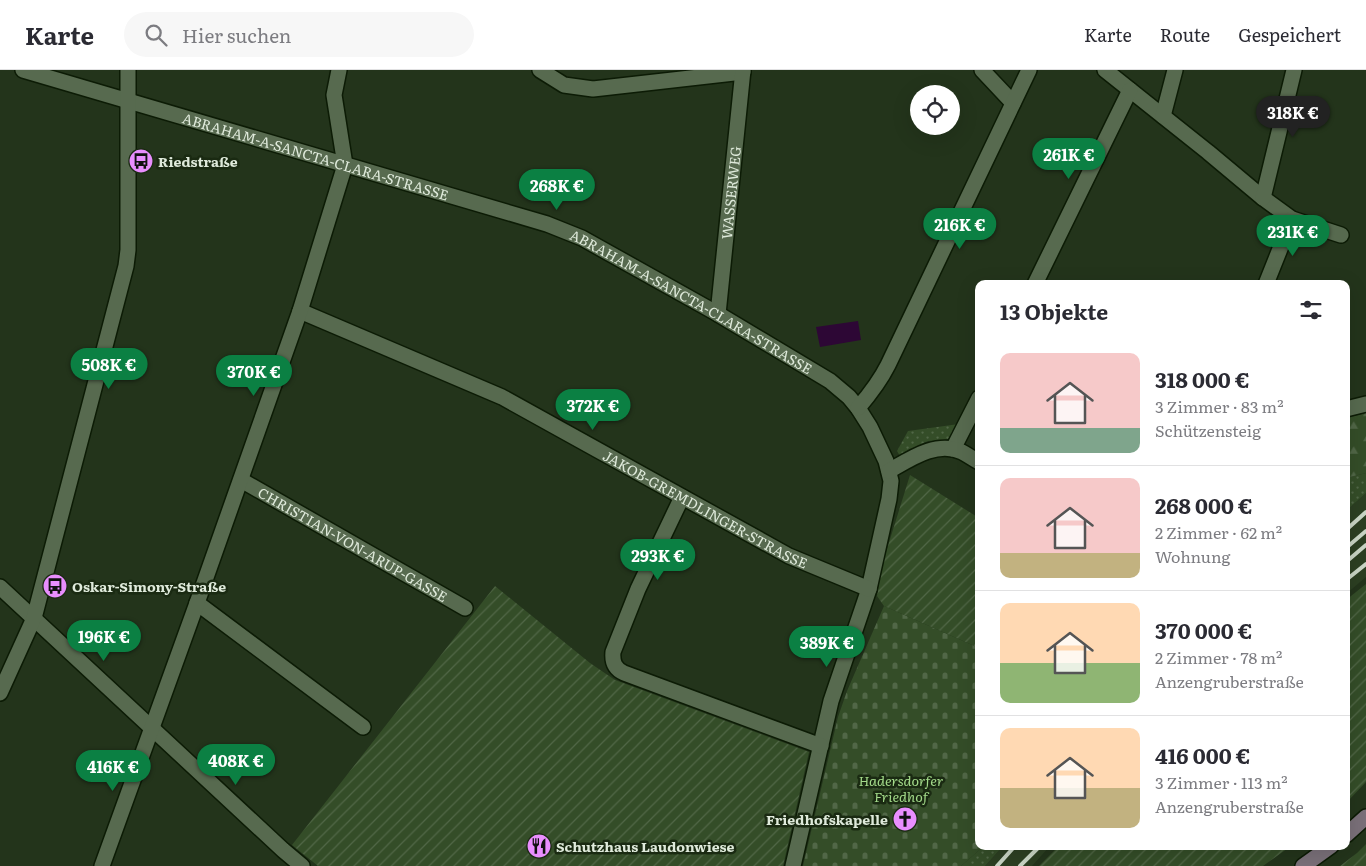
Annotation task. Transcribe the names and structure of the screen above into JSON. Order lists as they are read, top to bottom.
{
  "streets": {
    "street": [
      "ABRAHAM-A-SANCTA-CLARA-STRASSE",
      "WASSERWEG",
      "JAKOB-GREMDLINGER-STRASSE",
      "CHRISTIAN-VON-ARUP-GASSE"
    ]
  },
  "crossings": [
    ["ABRAHAM-A-SANCTA-CLARA-STRASSE", "WASSERWEG"],
    ["ABRAHAM-A-SANCTA-CLARA-STRASSE", "JAKOB-GREMDLINGER-STRASSE"]
  ],
  "parks": ["Hadersdorfer Friedhof"],
  "places": {
    "bus stop": ["Riedstraße", "Oskar-Simony-Straße"],
    "church": ["Friedhofskapelle"],
    "restaurant": ["Schutzhaus Laudonwiese"]
  },
  "page": {
    "header": "Karte",
    "search": "Hier suchen",
    "nav": ["Karte", "Route", "Gespeichert"],
    "price": [
      "318K €",
      "261K €",
      "268K €",
      "216K €",
      "231K €",
      "508K €",
      "370K €",
      "372K €",
      "293K €",
      "196K €",
      "389K €",
      "408K €",
      "416K €"
    ],
    "heading": "13 Objekte",
    "list": [
      {
        "name": "318 000 €",
        "note": "3 Zimmer · 83 m² · Schützensteig"
      },
      {
        "name": "268 000 €",
        "note": "2 Zimmer · 62 m² · Wohnung"
      },
      {
        "name": "370 000 €",
        "note": "2 Zimmer · 78 m² · Anzengruberstraße"
      },
      {
        "name": "416 000 €",
        "note": "3 Zimmer · 113 m² · Anzengruberstraße"
      }
    ]
  }
}
